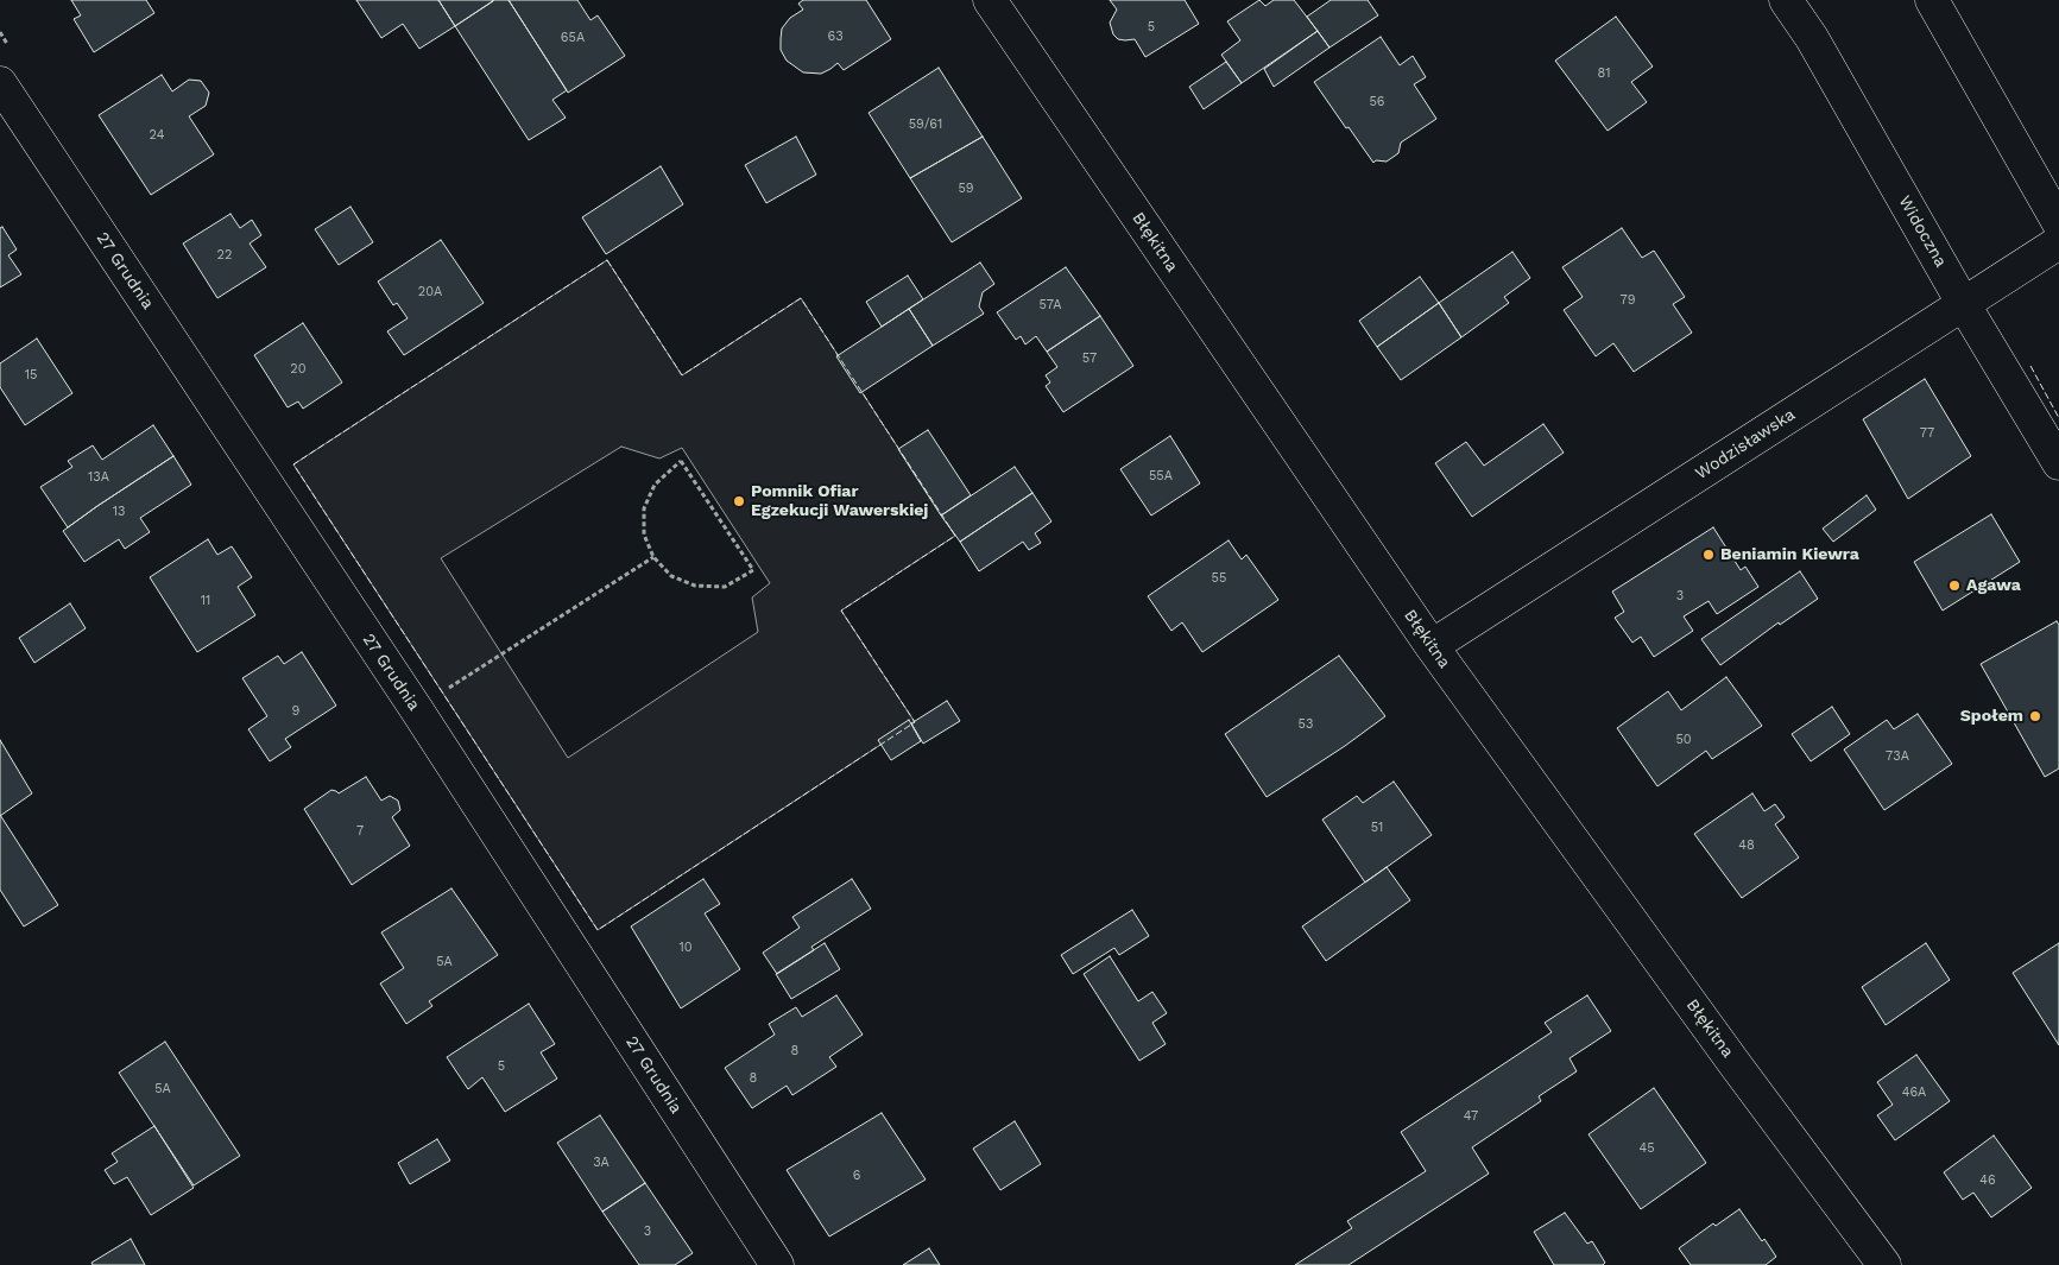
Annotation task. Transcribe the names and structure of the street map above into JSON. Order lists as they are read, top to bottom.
{
  "streets": {
    "street": [
      "Widoczna",
      "Błękitna",
      "27 Grudnia",
      "Wodzisławska"
    ]
  },
  "crossings": [
    ["Widoczna", "Wodzisławska"],
    ["Błękitna", "Wodzisławska"]
  ],
  "places": [
    "Pomnik Ofiar Egzekucji Wawerskiej",
    "Beniamin Kiewra",
    "Agawa",
    "Społem"
  ],
  "house_numbers": [
    "5",
    "63",
    "65A",
    "81",
    "56",
    "59/61",
    "24",
    "59",
    "22",
    "20A",
    "79",
    "57A",
    "57",
    "20",
    "15",
    "77",
    "55A",
    "13A",
    "13",
    "55",
    "3",
    "11",
    "9",
    "53",
    "50",
    "73A",
    "51",
    "7",
    "48",
    "10",
    "5A",
    "8",
    "5",
    "8",
    "5A",
    "46A",
    "47",
    "45",
    "3A",
    "6",
    "46",
    "3"
  ]
}
